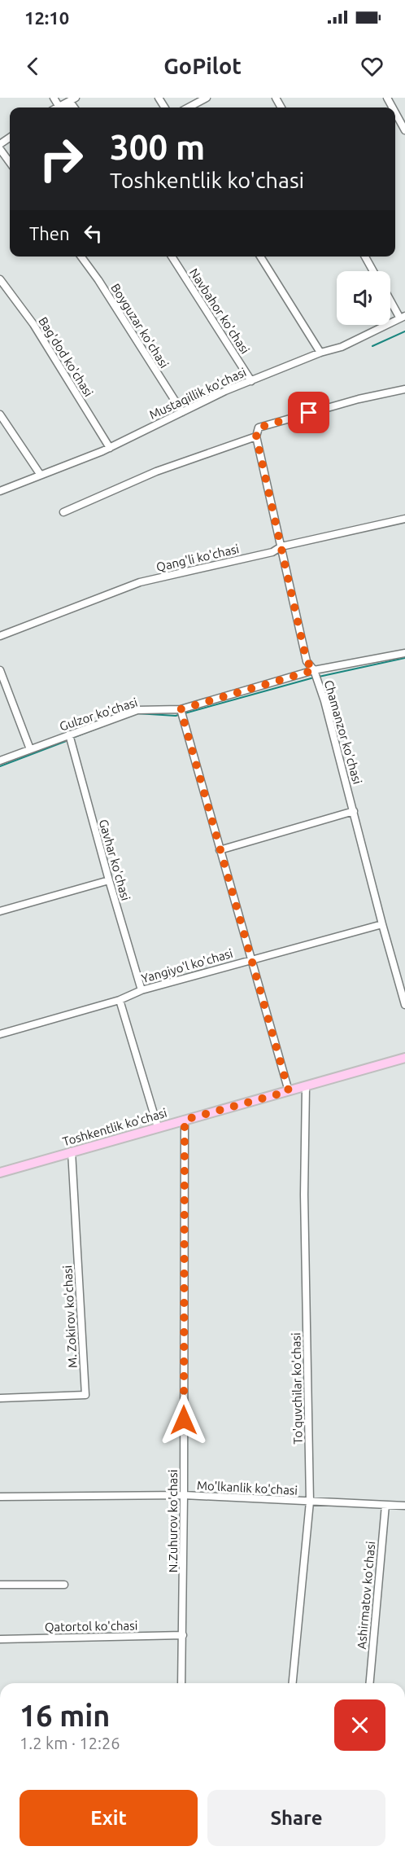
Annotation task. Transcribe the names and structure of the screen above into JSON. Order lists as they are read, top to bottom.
{
  "streets": {
    "main road": ["Toshkentlik ko'chasi"],
    "street": [
      "Navbahor ko'chasi",
      "Boyguzar ko'chasi",
      "Bag'dod ko'chasi",
      "Mustaqillik ko'chasi",
      "Qang'li ko'chasi",
      "Gulzor ko'chasi",
      "Chamanzor ko'chasi",
      "Gavhar ko'chasi",
      "Yangiyo'l ko'chasi",
      "M. Zokirov ko'chasi",
      "To'quvchilar ko'chasi",
      "Mo'lkanlik ko'chasi",
      "N.Zuhurov ko'chasi",
      "Ashirmatov ko'chasi",
      "Qatortol ko'chasi"
    ]
  },
  "crossings": [
    ["Navbahor ko'chasi", "Mustaqillik ko'chasi"],
    ["Boyguzar ko'chasi", "Mustaqillik ko'chasi"],
    ["Bag'dod ko'chasi", "Mustaqillik ko'chasi"],
    ["Qang'li ko'chasi", "Chamanzor ko'chasi"],
    ["Gulzor ko'chasi", "Chamanzor ko'chasi"],
    ["Gulzor ko'chasi", "Gavhar ko'chasi"],
    ["Chamanzor ko'chasi", "Yangiyo'l ko'chasi"],
    ["Gavhar ko'chasi", "Yangiyo'l ko'chasi"],
    ["Toshkentlik ko'chasi", "M. Zokirov ko'chasi"],
    ["Toshkentlik ko'chasi", "To'quvchilar ko'chasi"],
    ["Toshkentlik ko'chasi", "N.Zuhurov ko'chasi"],
    ["To'quvchilar ko'chasi", "Mo'lkanlik ko'chasi"],
    ["Mo'lkanlik ko'chasi", "N.Zuhurov ko'chasi"],
    ["Mo'lkanlik ko'chasi", "Ashirmatov ko'chasi"],
    ["N.Zuhurov ko'chasi", "Qatortol ko'chasi"]
  ],
  "page": {
    "status": "12:10",
    "header": "GoPilot",
    "turn": ["300 m", "Toshkentlik ko'chasi"],
    "then": "Then",
    "heading": ["16 min", "1.2 km · 12:26"],
    "buttons": ["Exit", "Share"]
  }
}
